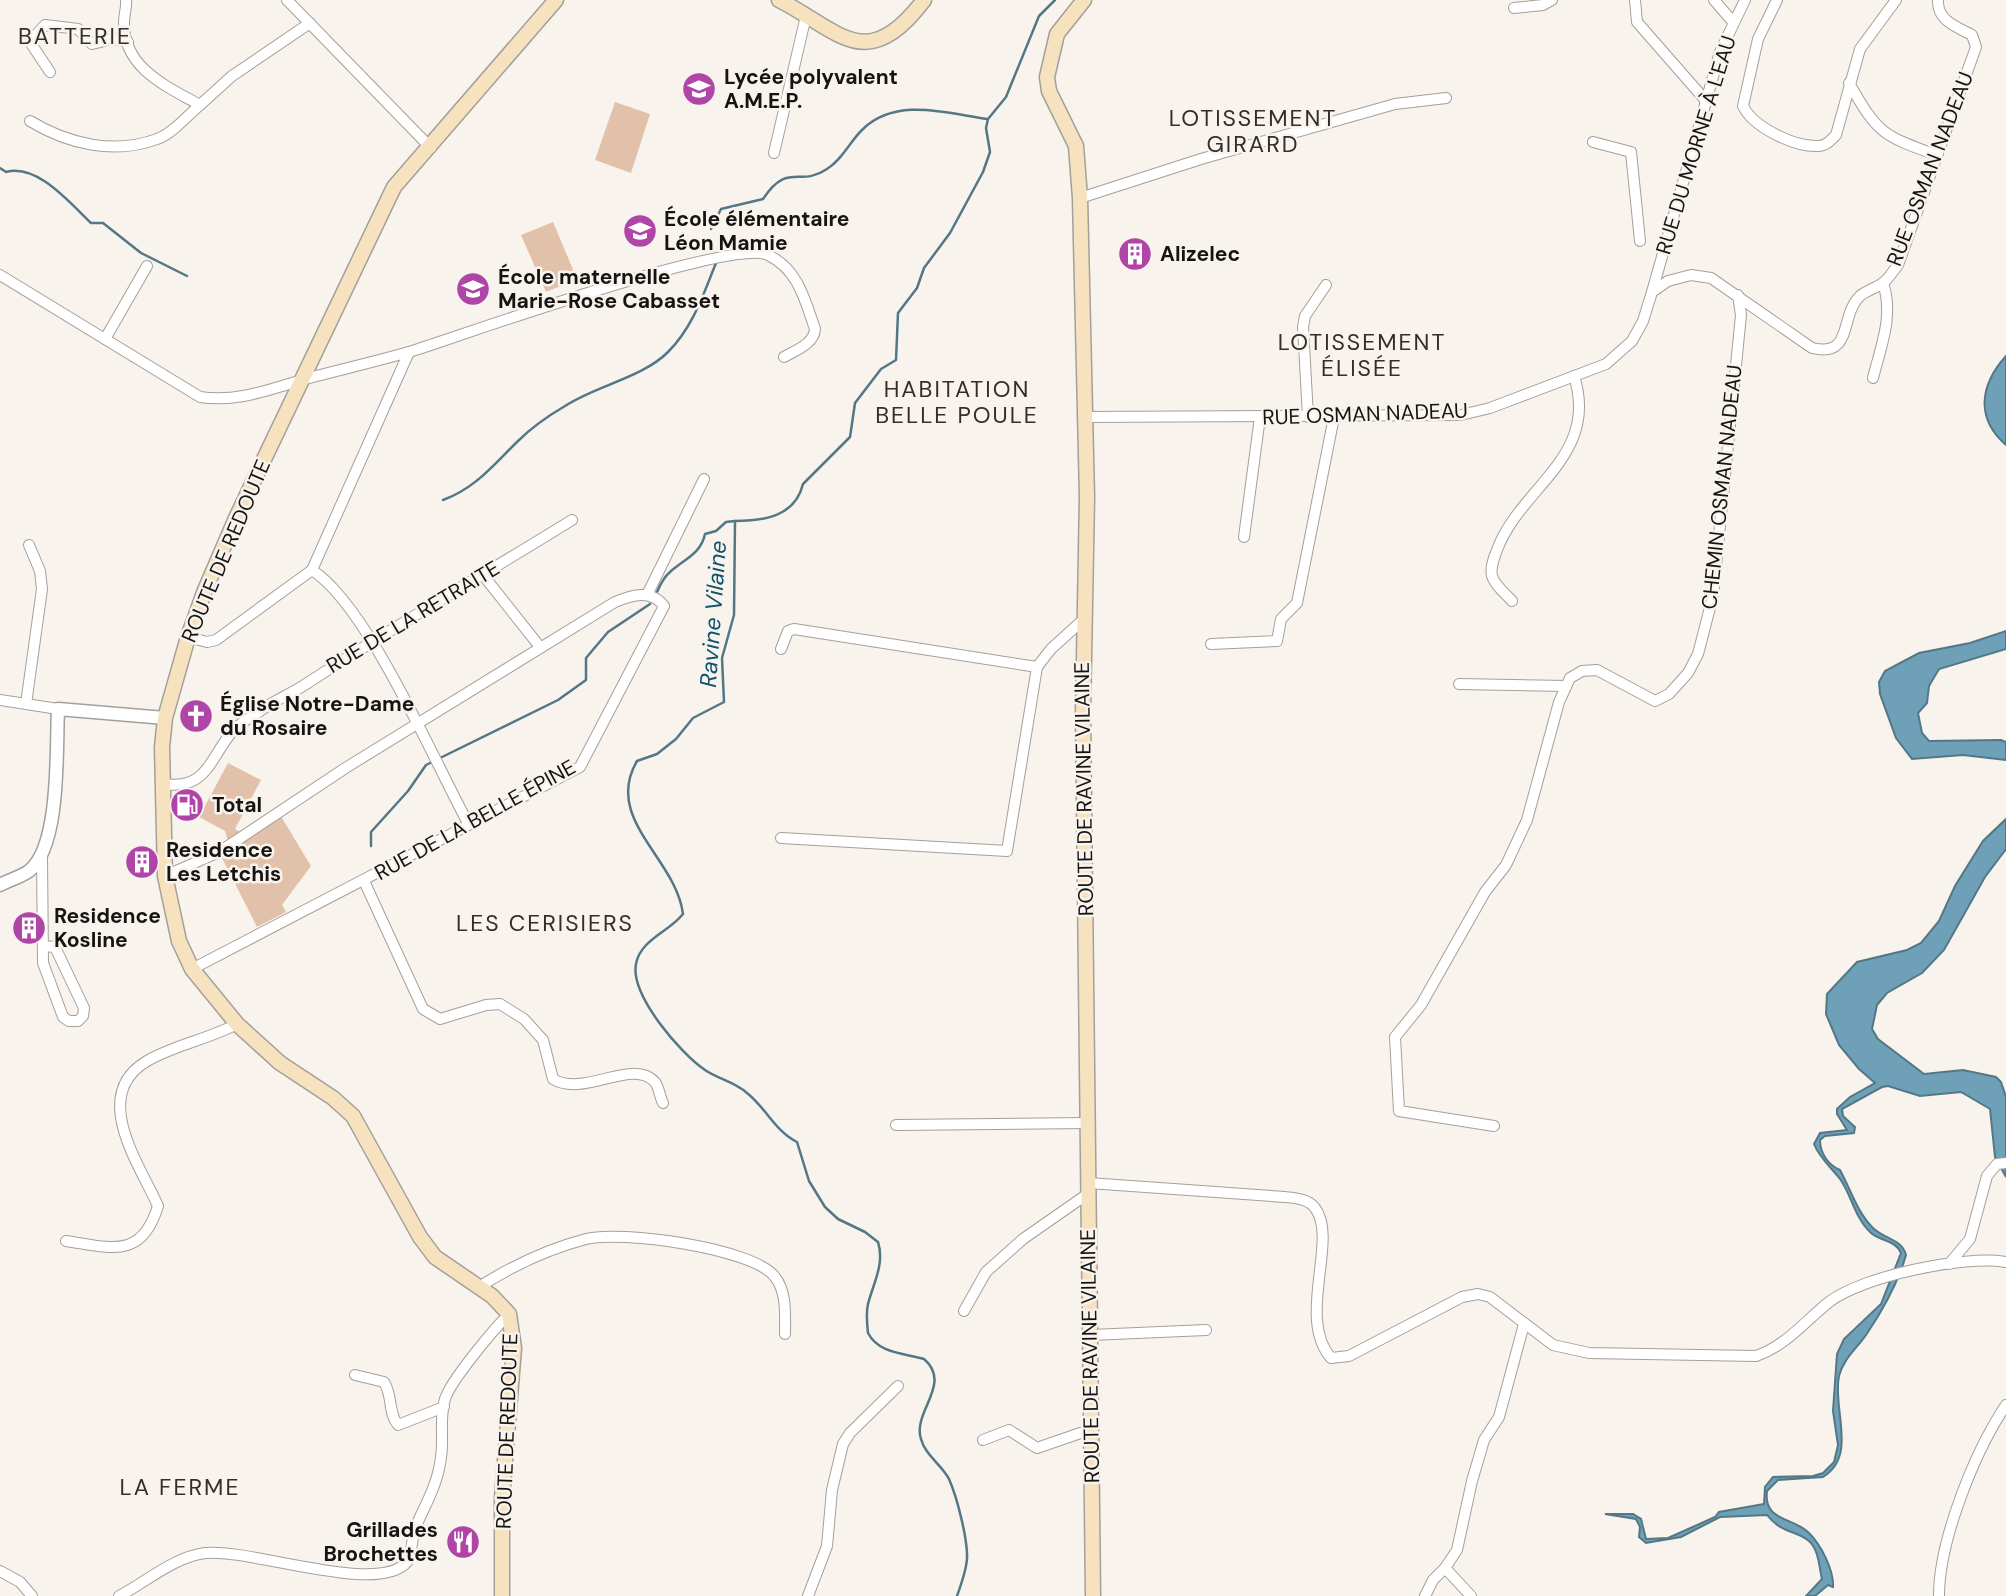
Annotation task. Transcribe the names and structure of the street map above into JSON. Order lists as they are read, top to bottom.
{
  "streets": {
    "main road": ["ROUTE DE REDOUTE", "ROUTE DE RAVINE VILAINE"],
    "street": [
      "RUE DU MORNE À L'EAU",
      "RUE OSMAN NADEAU",
      "CHEMIN OSMAN NADEAU",
      "RUE DE LA RETRAITE",
      "RUE DE LA BELLE ÉPINE"
    ]
  },
  "crossings": [
    ["RUE DU MORNE À L'EAU", "RUE OSMAN NADEAU"],
    ["RUE OSMAN NADEAU", "CHEMIN OSMAN NADEAU"],
    ["RUE OSMAN NADEAU", "ROUTE DE RAVINE VILAINE"],
    ["ROUTE DE REDOUTE", "RUE DE LA RETRAITE"],
    ["ROUTE DE REDOUTE", "RUE DE LA BELLE ÉPINE"]
  ],
  "districts": [
    "BATTERIE",
    "LOTISSEMENT GIRARD",
    "LOTISSEMENT ÉLISÉE",
    "HABITATION BELLE POULE",
    "LES CERISIERS",
    "LA FERME"
  ],
  "water": ["Ravine Vilaine"],
  "places": {
    "school or university": ["Lycée polyvalent A.M.E.P.", "École élémentaire Léon Mamie", "École maternelle Marie-Rose Cabasset"],
    "building": ["Alizelec", "Residence Les Letchis", "Residence Kosline"],
    "church": ["Église Notre-Dame du Rosaire"],
    "fuel station": ["Total"],
    "restaurant": ["Grillades Brochettes"]
  }
}
